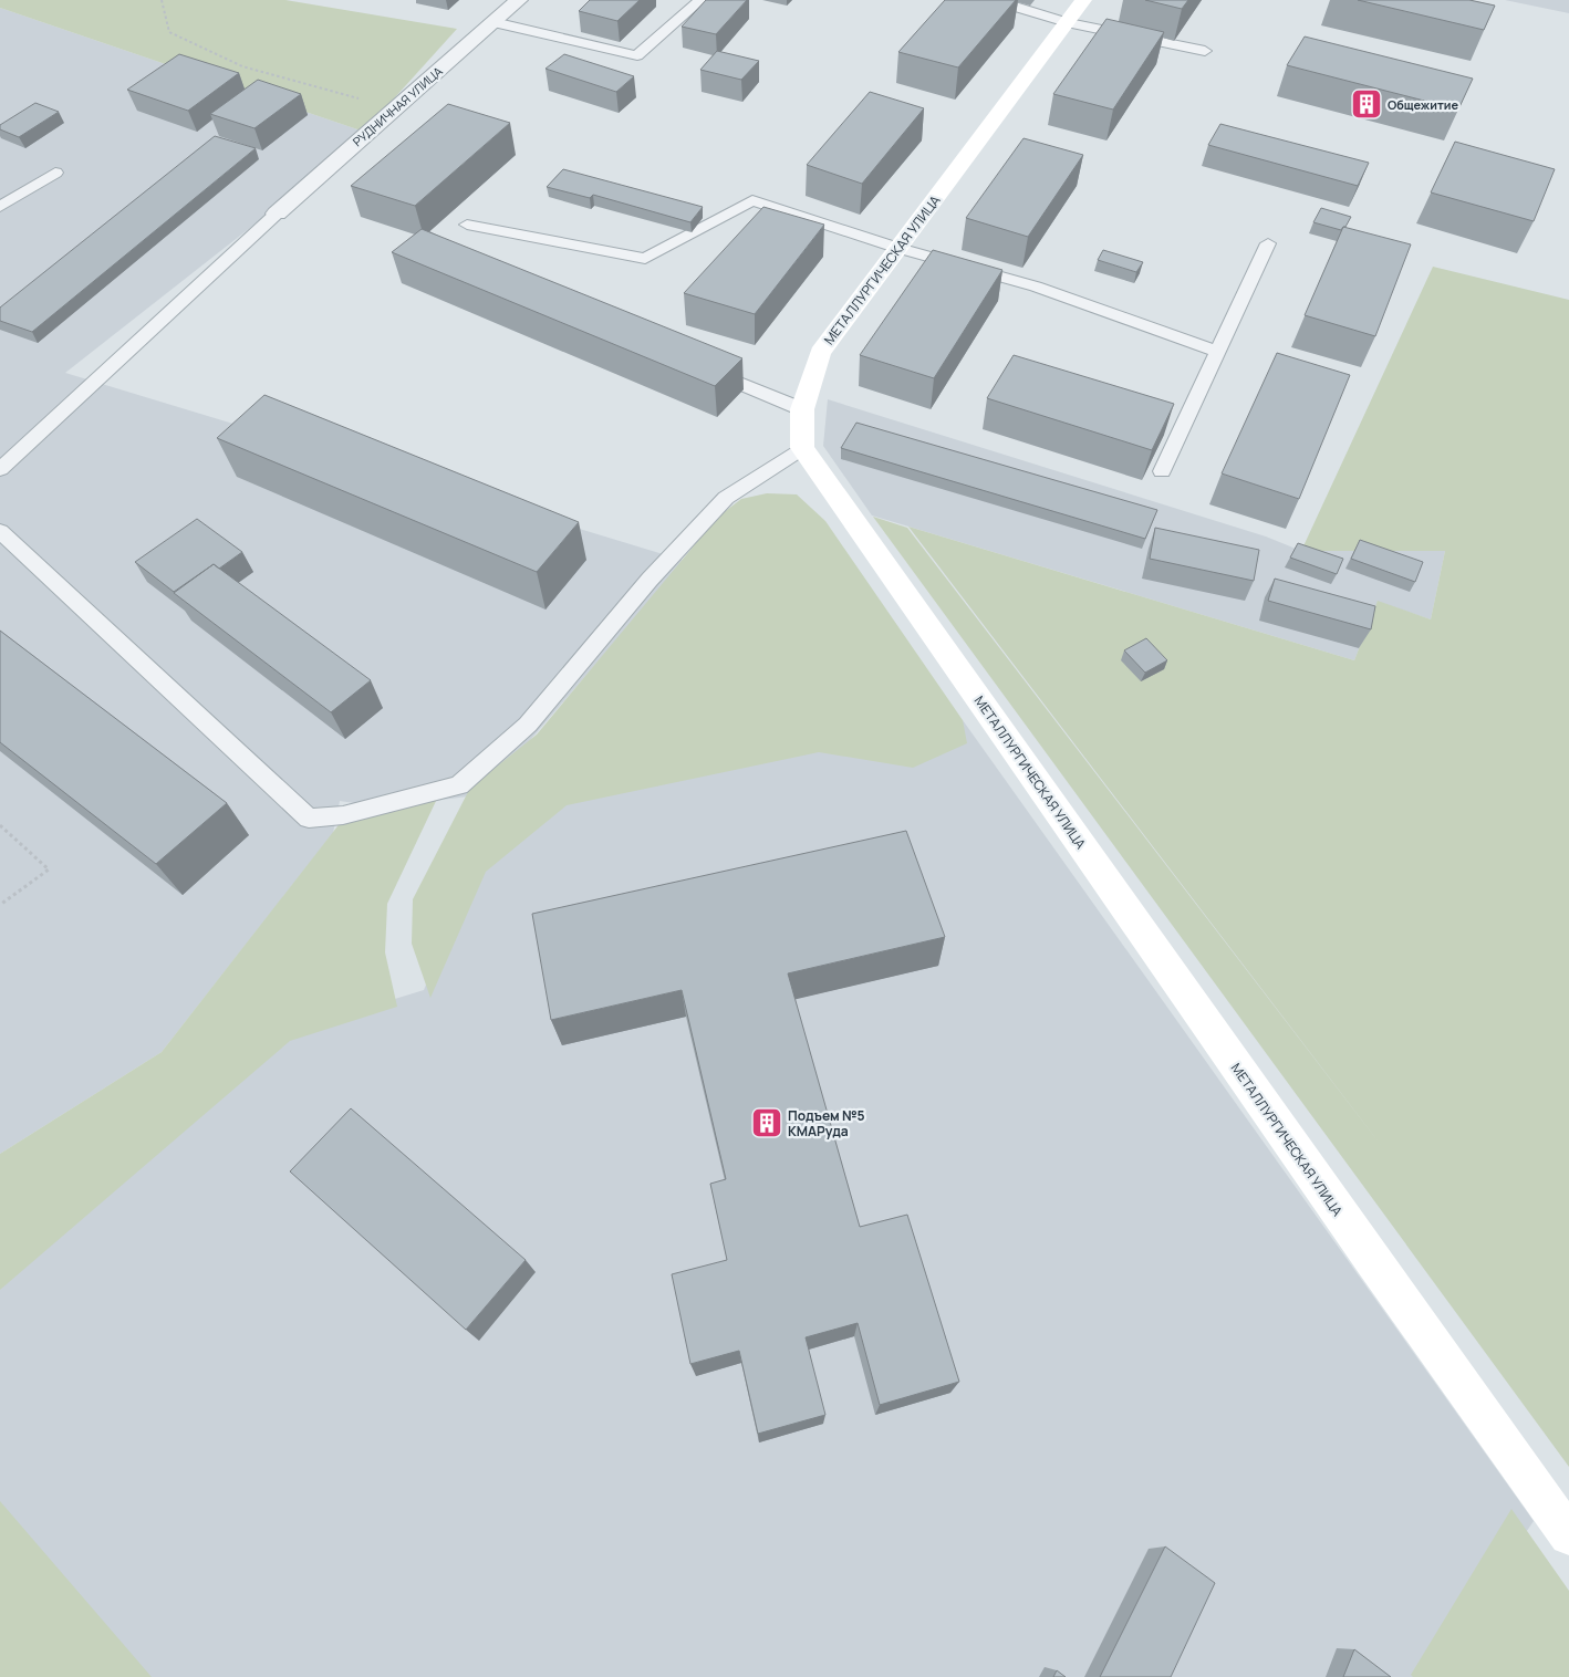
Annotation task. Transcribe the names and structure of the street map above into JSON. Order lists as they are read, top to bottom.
{
  "streets": {
    "street": ["РУДНИЧНАЯ УЛИЦА", "МЕТАЛЛУРГИЧЕСКАЯ УЛИЦА"]
  },
  "places": {
    "building": ["Общежитие", "Подъем №5 КМАРуда"]
  }
}
